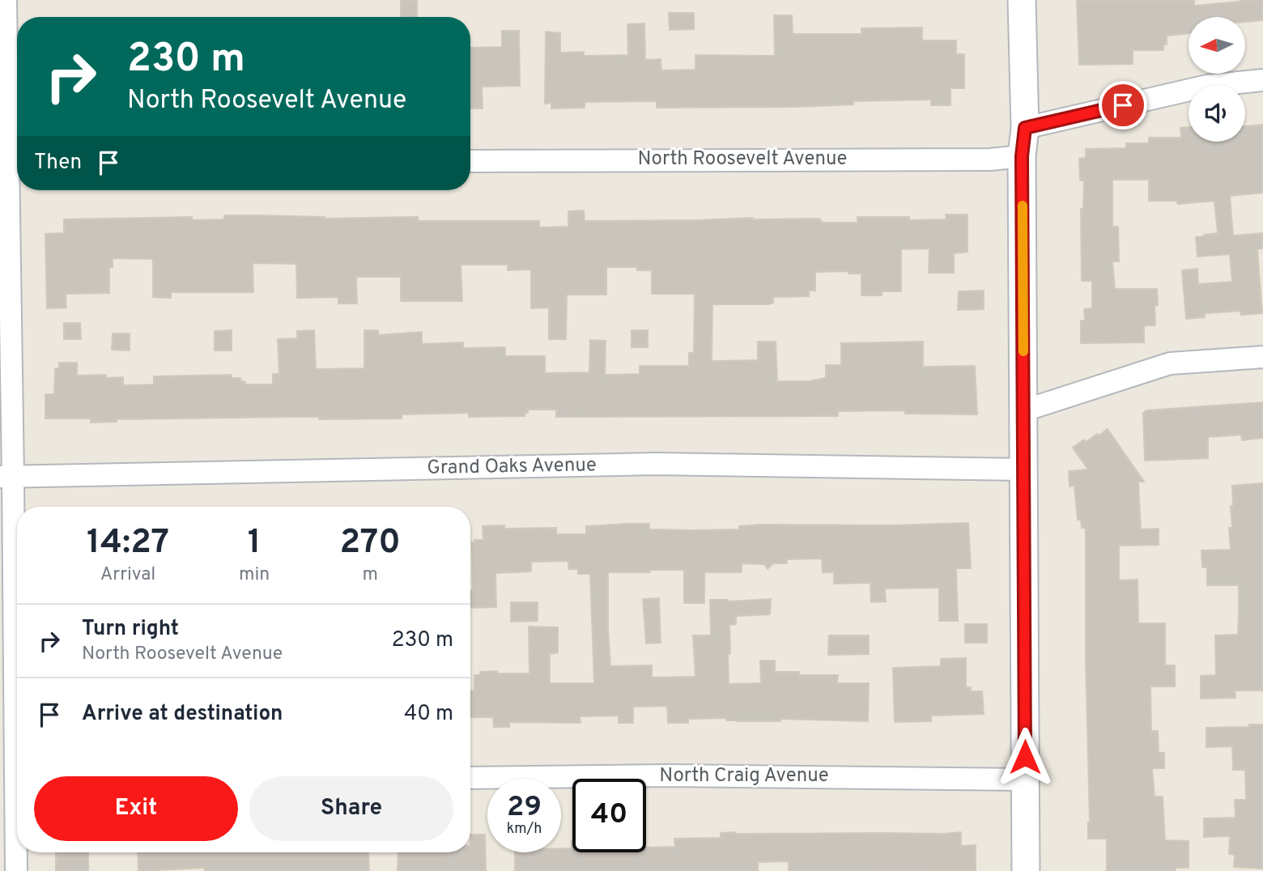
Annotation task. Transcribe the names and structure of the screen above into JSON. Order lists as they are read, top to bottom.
{
  "streets": {
    "street": ["North Roosevelt Avenue", "Grand Oaks Avenue", "North Craig Avenue"]
  },
  "north": "left",
  "page": {
    "turn": ["230 m", "North Roosevelt Avenue"],
    "then": "Then",
    "eta": [
      "14:27",
      "Arrival",
      "1",
      "min",
      "270",
      "m"
    ],
    "list": [
      {
        "name": "Turn right",
        "note": "North Roosevelt Avenue",
        "value": "230 m"
      },
      {
        "name": "Arrive at destination",
        "value": "40 m"
      }
    ],
    "buttons": ["Exit", "Share"],
    "speed": "29 km/h",
    "limit": "40"
  }
}
